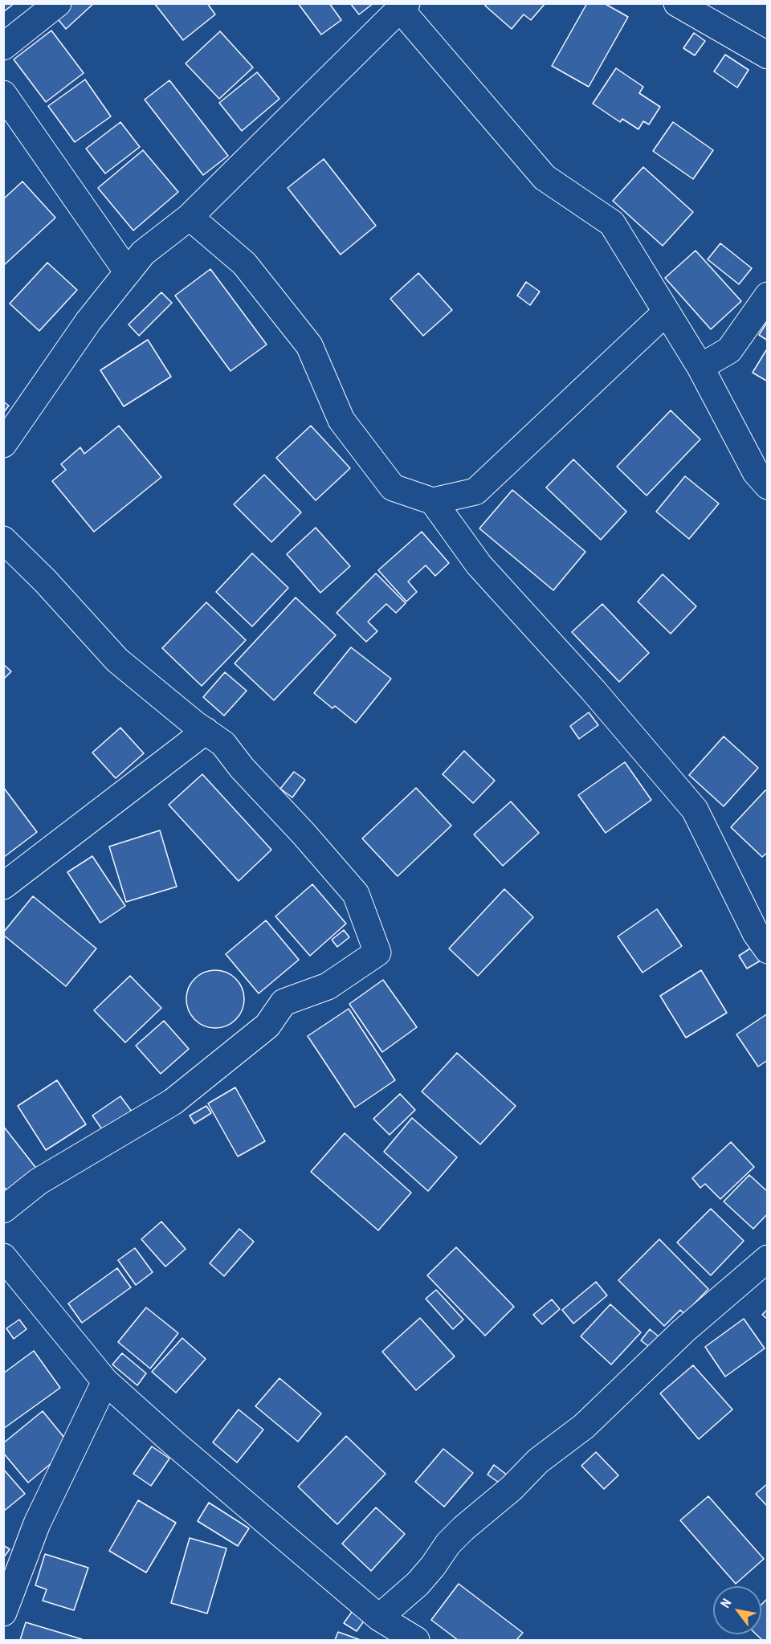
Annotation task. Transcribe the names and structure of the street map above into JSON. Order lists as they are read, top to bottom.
{
  "north": "top left"
}
